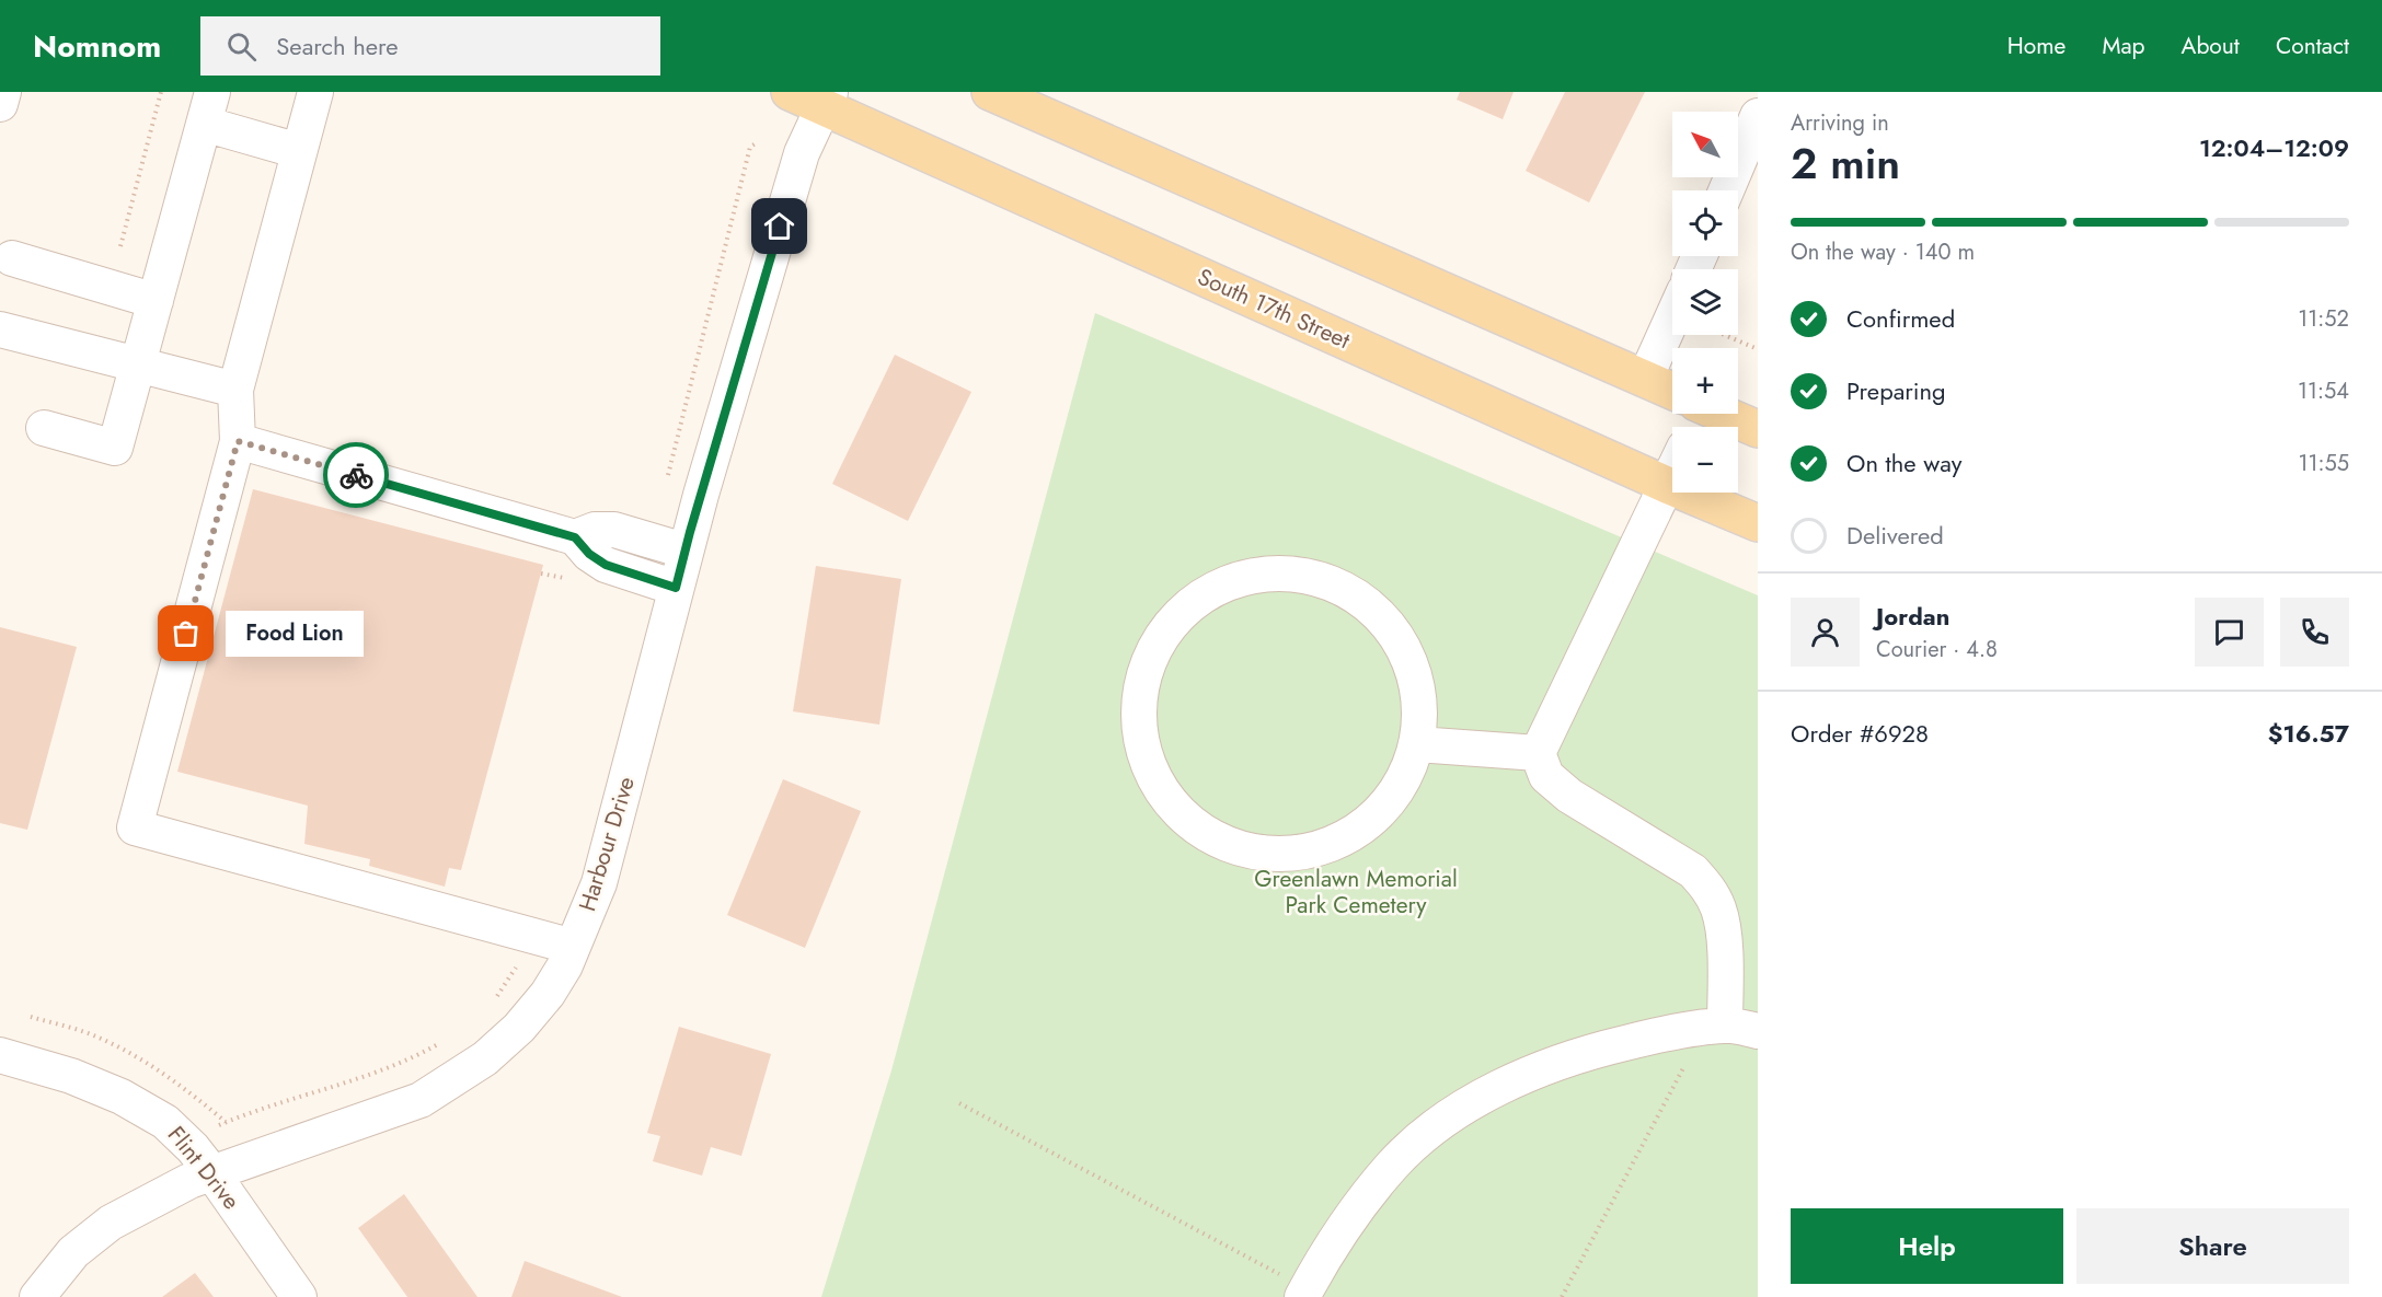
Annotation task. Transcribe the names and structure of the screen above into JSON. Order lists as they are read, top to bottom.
{
  "streets": {
    "main road": ["South 17th Street"],
    "street": ["Harbour Drive", "Flint Drive"]
  },
  "crossings": [
    ["South 17th Street", "Harbour Drive"],
    ["Harbour Drive", "Flint Drive"]
  ],
  "parks": ["Greenlawn Memorial Park Cemetery"],
  "places": ["Food Lion"],
  "north": "top left",
  "page": {
    "header": "Nomnom",
    "search": "Search here",
    "nav": [
      "Home",
      "Map",
      "About",
      "Contact"
    ],
    "heading": ["2 min", "Arriving in", "12:04–12:09"],
    "panel": [
      "Jordan",
      "Courier · 4.8",
      "Order #6928",
      "$16.57"
    ],
    "map_buttons": ["+", "−"],
    "bar": "On the way · 140 m",
    "list": [
      ["Confirmed", "11:52"],
      ["Preparing", "11:54"],
      ["On the way", "11:55"],
      "Delivered"
    ],
    "bubble": "Food Lion",
    "buttons": ["Help", "Share"]
  }
}
